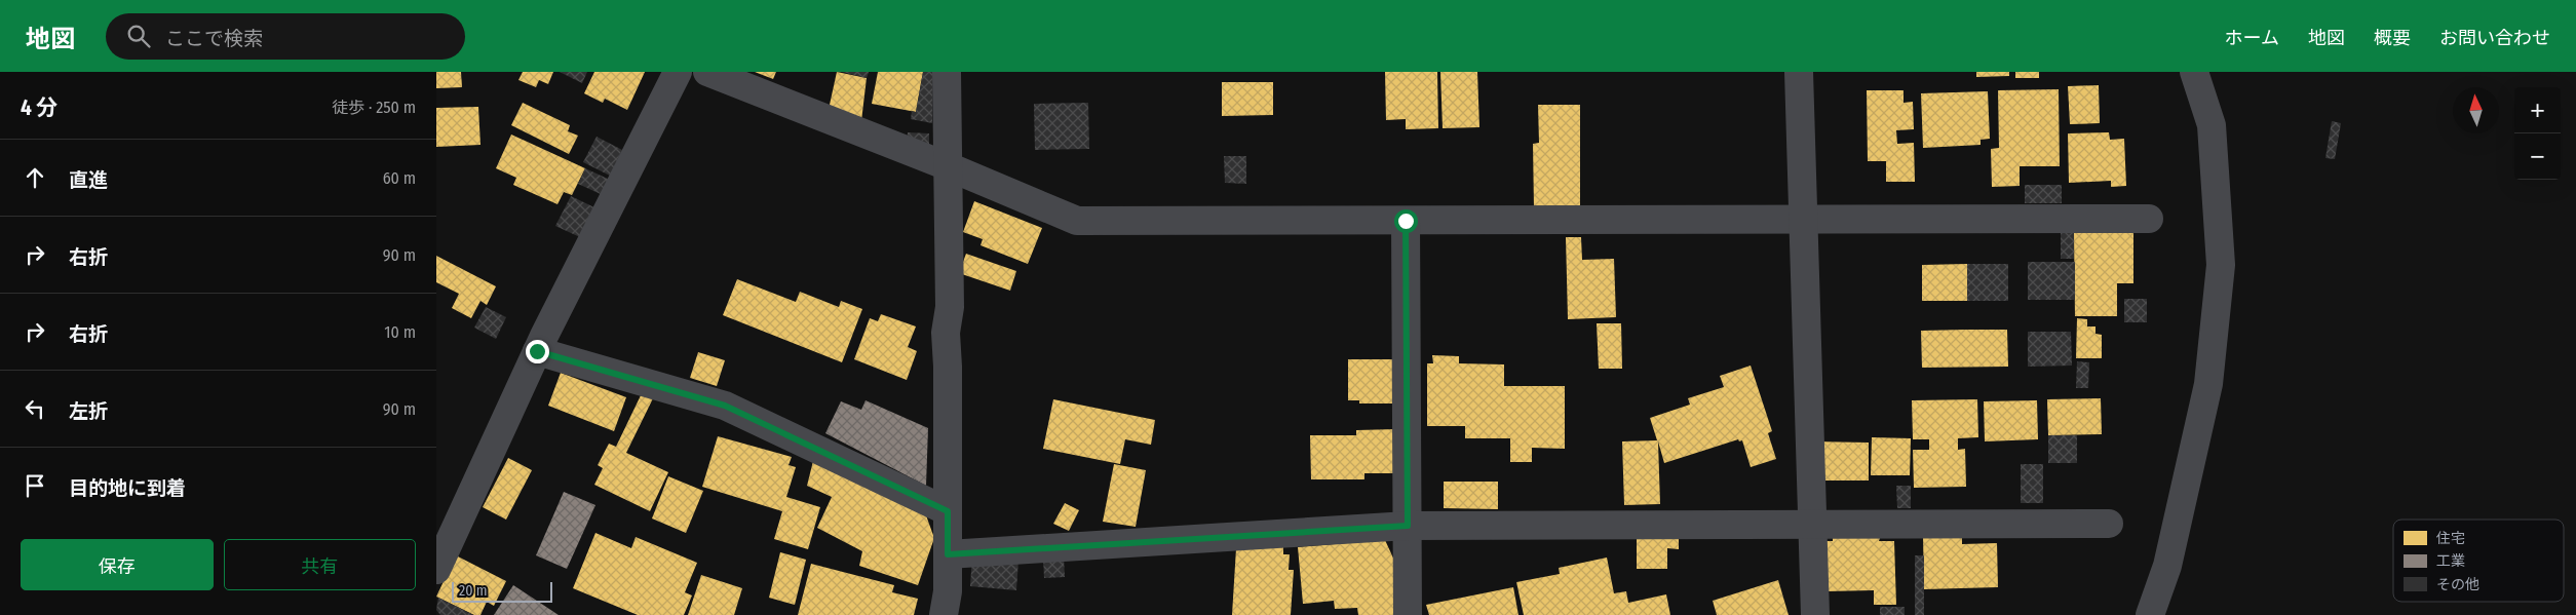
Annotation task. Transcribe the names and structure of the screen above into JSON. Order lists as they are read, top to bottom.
{
  "legend": ["住宅", "工業", "その他"],
  "scale_bar": "20 m",
  "north": "top",
  "page": {
    "header": "地図",
    "search": "ここで検索",
    "nav": [
      "ホーム",
      "地図",
      "概要",
      "お問い合わせ"
    ],
    "heading": ["4 分", "徒歩 · 250 m"],
    "map_buttons": ["+", "−"],
    "list": [
      ["直進", "60 m"],
      ["右折", "90 m"],
      ["右折", "10 m"],
      ["左折", "90 m"],
      "目的地に到着"
    ],
    "buttons": ["保存", "共有"],
    "scale": "20 m"
  }
}
